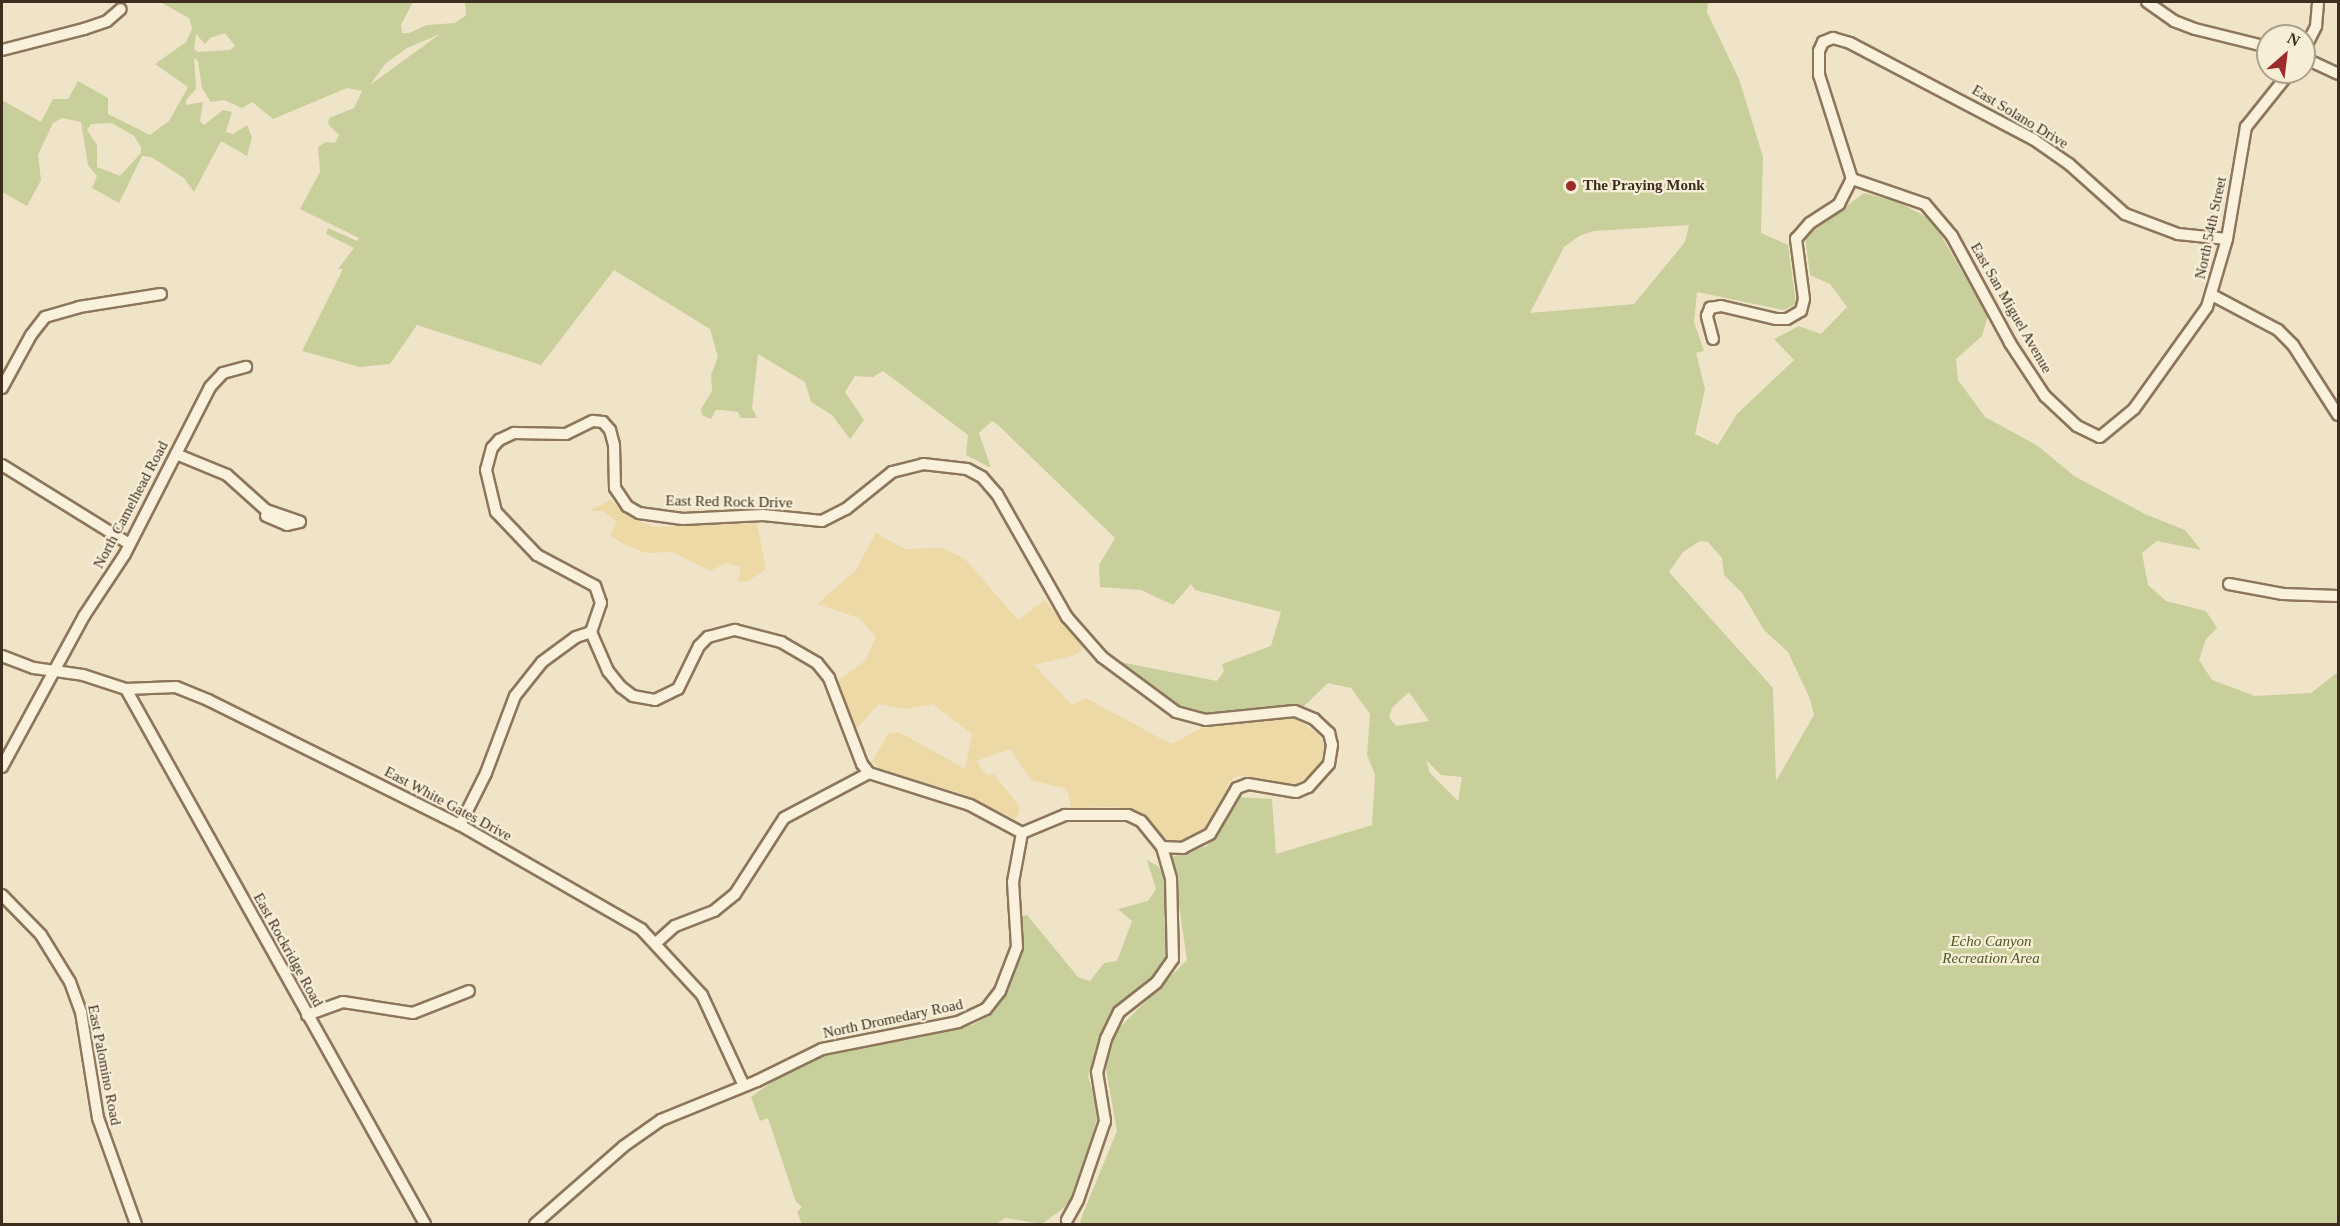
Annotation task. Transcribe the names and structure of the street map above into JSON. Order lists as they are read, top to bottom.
{
  "streets": {
    "street": [
      "East Solano Drive",
      "North 54th Street",
      "East San Miguel Avenue",
      "East Red Rock Drive",
      "North Camelhead Road",
      "East White Gates Drive",
      "East Rockridge Road",
      "North Dromedary Road",
      "East Palomino Road"
    ]
  },
  "crossings": [
    ["East Solano Drive", "North 54th Street"],
    ["East Solano Drive", "East San Miguel Avenue"],
    ["North 54th Street", "East San Miguel Avenue"],
    ["North Camelhead Road", "East White Gates Drive"],
    ["East White Gates Drive", "East Rockridge Road"],
    ["East White Gates Drive", "North Dromedary Road"]
  ],
  "parks": ["Echo Canyon Recreation Area"],
  "places": ["The Praying Monk"],
  "north": "top right"
}
